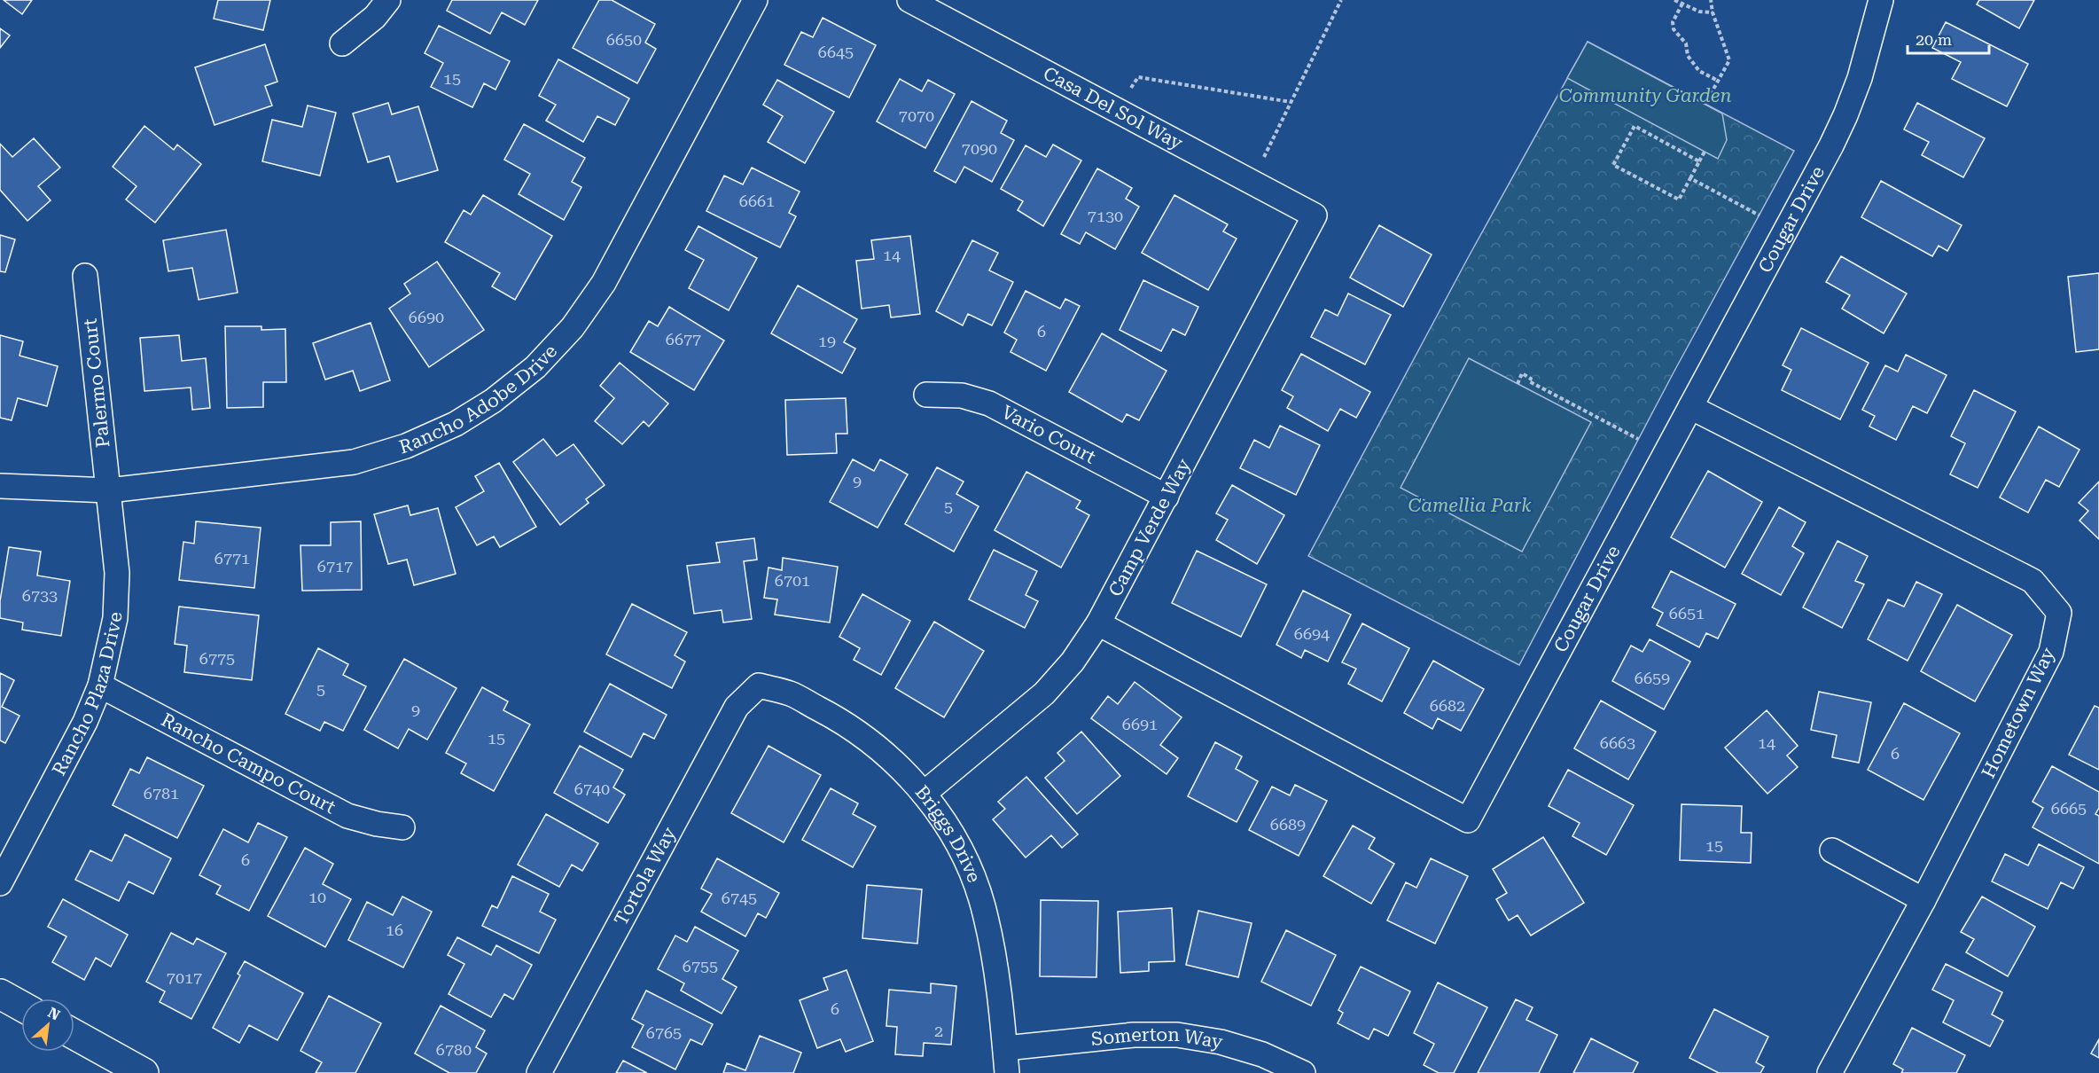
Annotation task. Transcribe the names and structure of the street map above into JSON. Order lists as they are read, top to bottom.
{
  "streets": {
    "street": [
      "Casa Del Sol Way",
      "Cougar Drive",
      "Palermo Court",
      "Rancho Adobe Drive",
      "Vario Court",
      "Camp Verde Way",
      "Rancho Plaza Drive",
      "Hometown Way",
      "Rancho Campo Court",
      "Briggs Drive",
      "Tortola Way",
      "Somerton Way"
    ]
  },
  "crossings": [
    ["Casa Del Sol Way", "Camp Verde Way"],
    ["Cougar Drive", "Camp Verde Way"],
    ["Cougar Drive", "Hometown Way"],
    ["Palermo Court", "Rancho Adobe Drive"],
    ["Palermo Court", "Rancho Plaza Drive"],
    ["Rancho Adobe Drive", "Rancho Plaza Drive"],
    ["Vario Court", "Camp Verde Way"],
    ["Camp Verde Way", "Briggs Drive"],
    ["Rancho Plaza Drive", "Rancho Campo Court"],
    ["Briggs Drive", "Tortola Way"],
    ["Briggs Drive", "Somerton Way"]
  ],
  "parks": ["Community Garden", "Camellia Park"],
  "house_numbers": [
    "6650",
    "6645",
    "15",
    "7070",
    "7090",
    "6661",
    "7130",
    "14",
    "6690",
    "6",
    "6677",
    "19",
    "9",
    "5",
    "6771",
    "6717",
    "6701",
    "6733",
    "6651",
    "6694",
    "6775",
    "6659",
    "5",
    "6682",
    "9",
    "6691",
    "15",
    "6663",
    "14",
    "6",
    "6740",
    "6781",
    "6665",
    "6689",
    "15",
    "6",
    "10",
    "6745",
    "16",
    "6755",
    "7017",
    "6",
    "2",
    "6765",
    "6780"
  ],
  "scale_bar": "20 m",
  "north": "top right"
}
